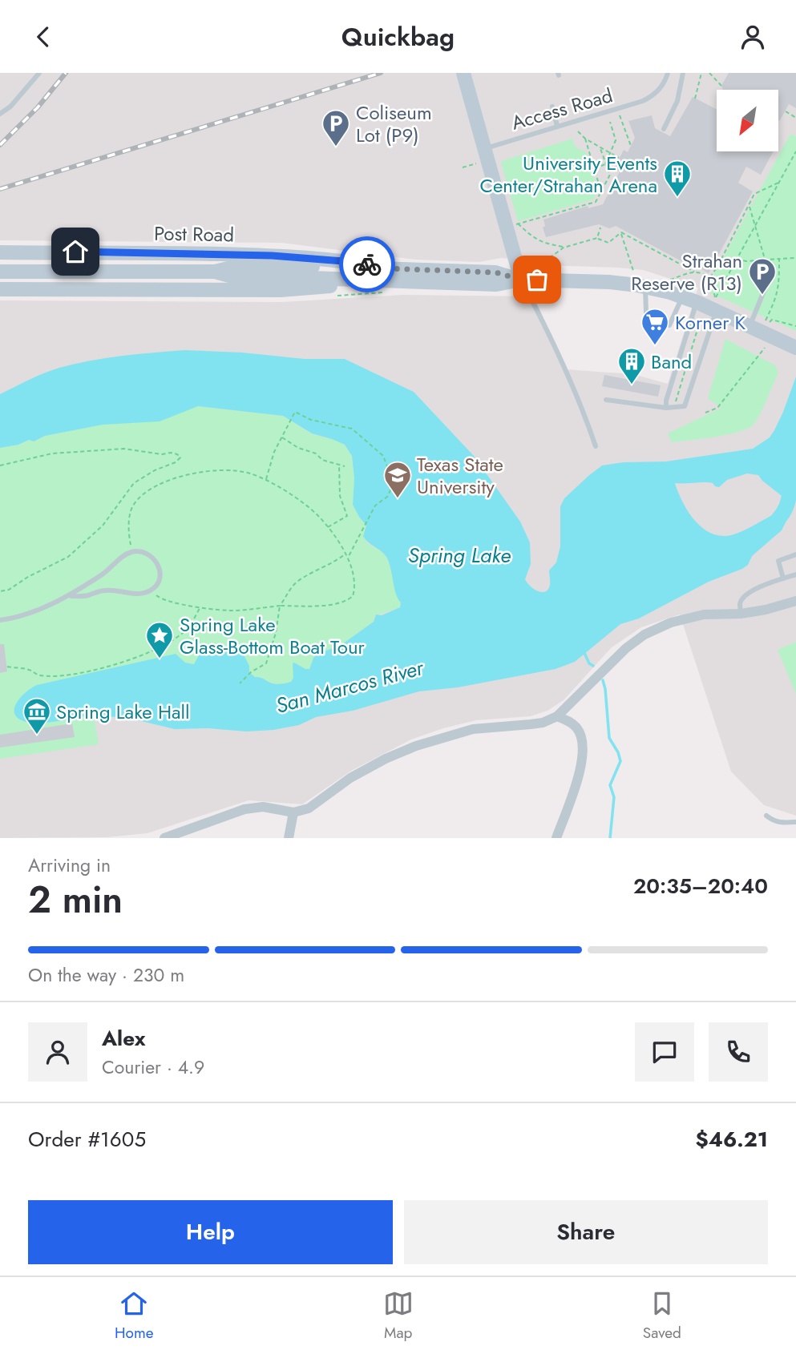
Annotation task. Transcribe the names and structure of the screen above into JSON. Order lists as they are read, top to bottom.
{
  "streets": {
    "street": ["Post Road"],
    "lane": ["Access Road"]
  },
  "water": ["Spring Lake", "San Marcos River"],
  "places": {
    "parking": ["Coliseum Lot (P9)", "Strahan Reserve (R13)"],
    "building": ["University Events Center/Strahan Arena", "Band"],
    "supermarket": ["Korner K"],
    "school or university": ["Texas State University"],
    "place": ["Spring Lake Glass-Bottom Boat Tour"],
    "museum": ["Spring Lake Hall"]
  },
  "north": "bottom left",
  "page": {
    "header": "Quickbag",
    "heading": ["2 min", "Arriving in", "20:35–20:40"],
    "panel": [
      "Alex",
      "Courier · 4.9",
      "Order #1605",
      "$46.21"
    ],
    "bar": "On the way · 230 m",
    "buttons": ["Help", "Share"],
    "tabs": ["Home", "Map", "Saved"]
  }
}
